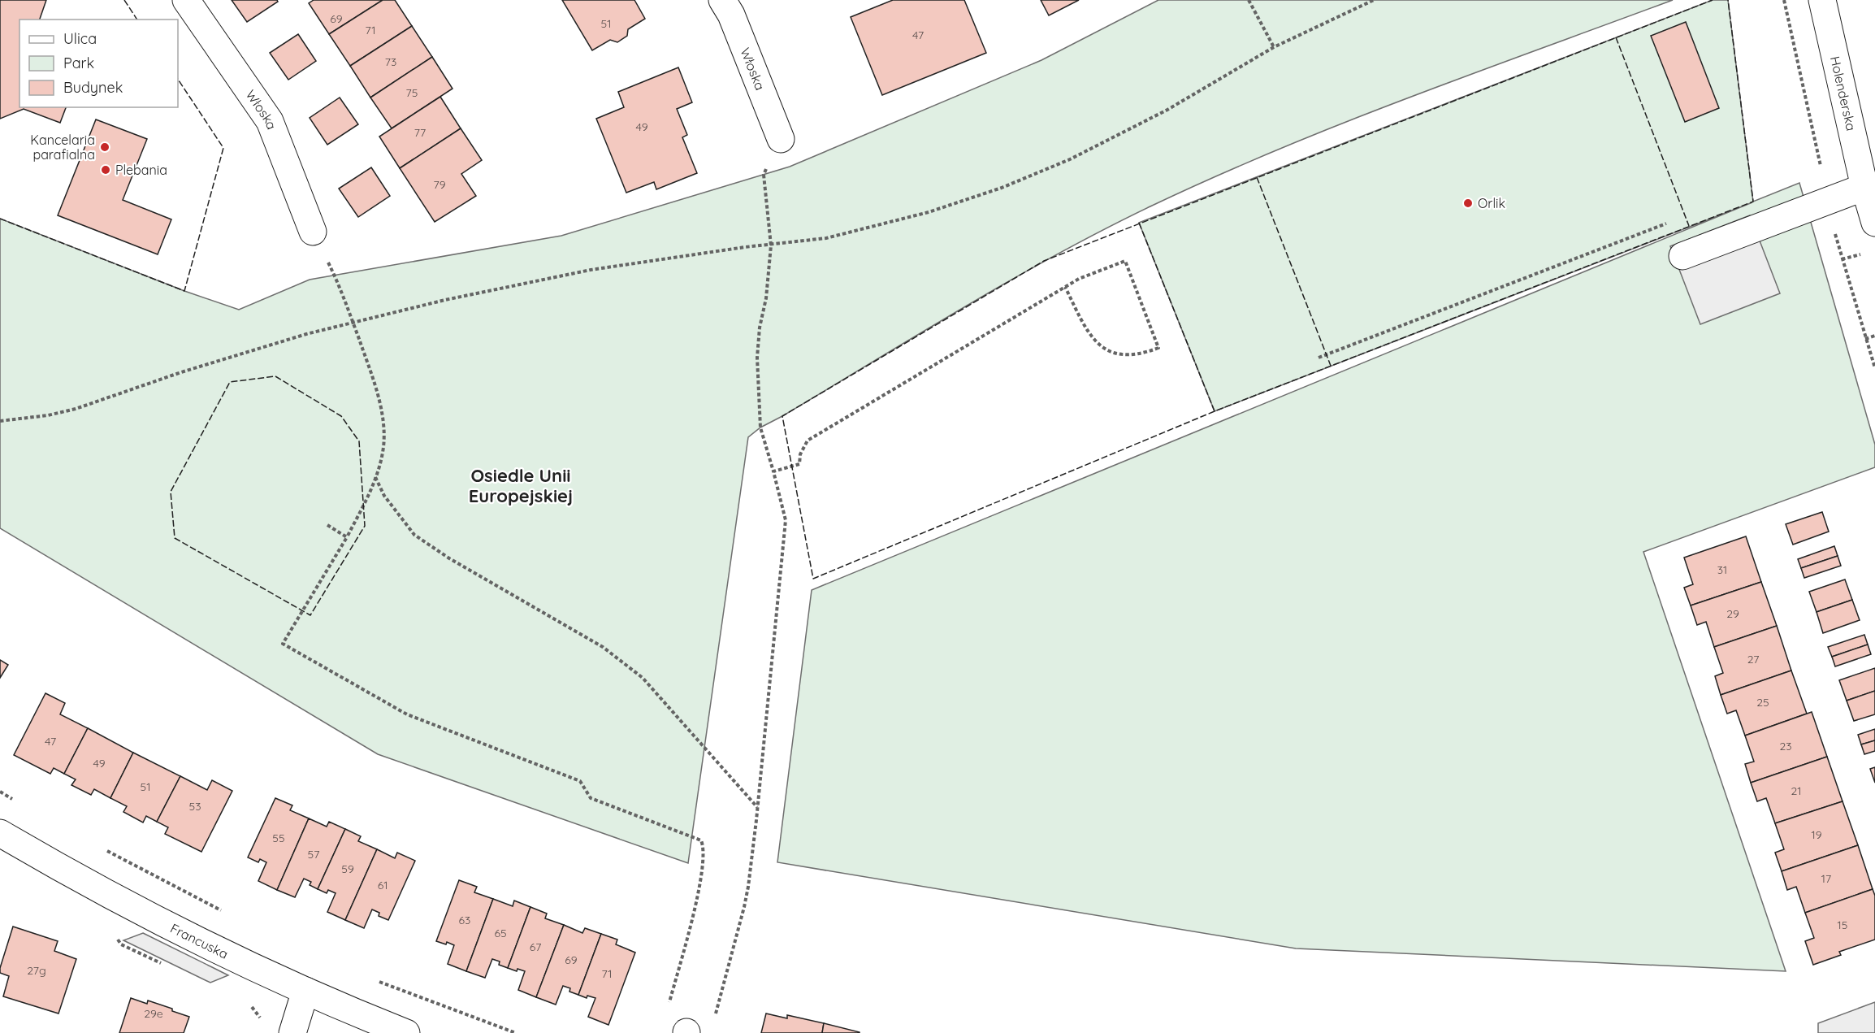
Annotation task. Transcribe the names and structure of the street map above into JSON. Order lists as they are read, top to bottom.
{
  "streets": {
    "street": ["Włoska", "Holenderska", "Francuska"]
  },
  "districts": ["Osiedle Unii Europejskiej"],
  "places": ["Kancelaria parafialna", "Plebania", "Orlik"],
  "house_numbers": [
    "69",
    "51",
    "71",
    "47",
    "73",
    "75",
    "49",
    "77",
    "79",
    "31",
    "29",
    "27",
    "25",
    "47",
    "23",
    "49",
    "51",
    "21",
    "53",
    "19",
    "55",
    "57",
    "59",
    "17",
    "61",
    "63",
    "15",
    "65",
    "67",
    "69",
    "27g",
    "71",
    "29e"
  ],
  "legend": ["Ulica", "Park", "Budynek"]
}
